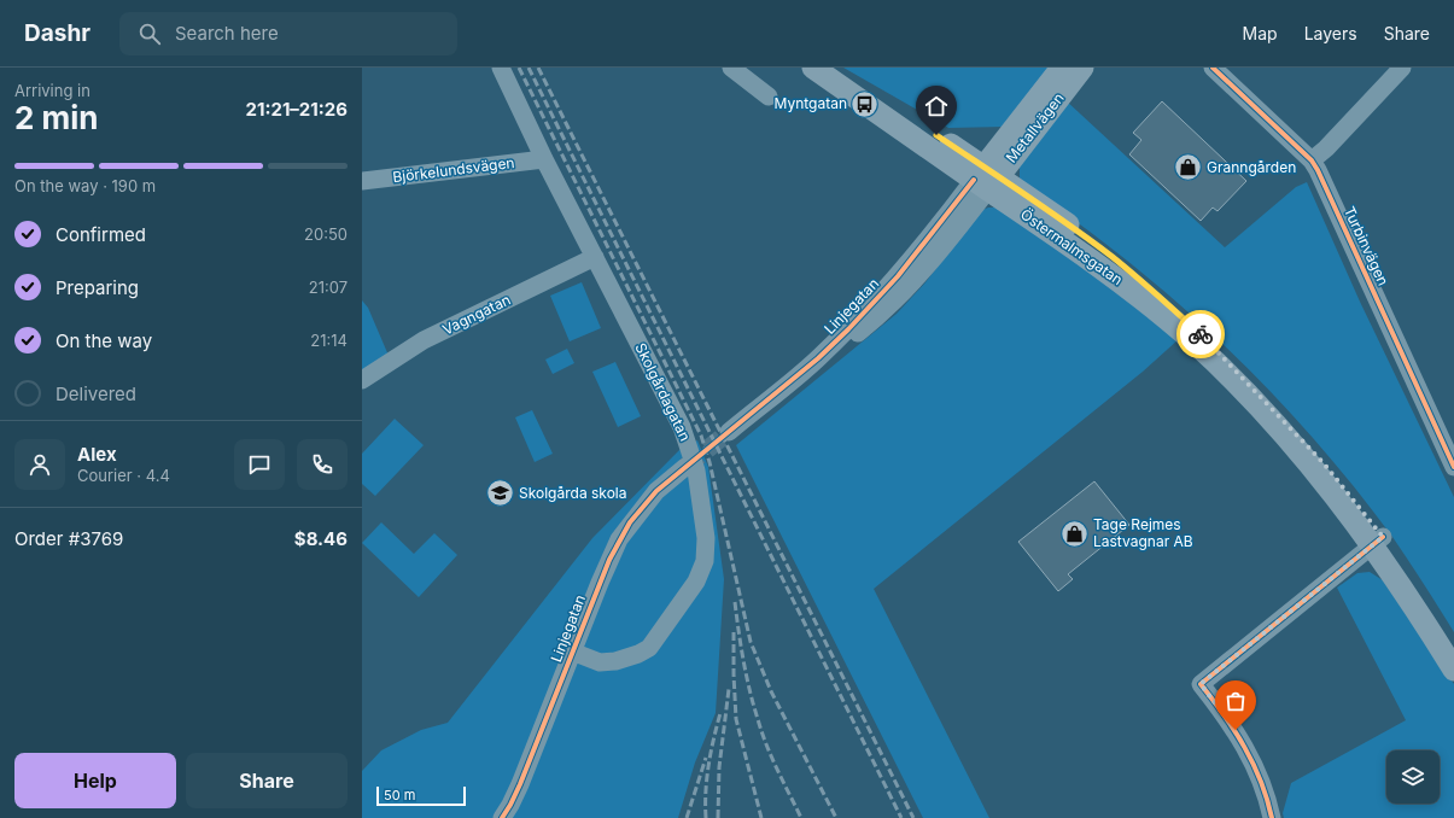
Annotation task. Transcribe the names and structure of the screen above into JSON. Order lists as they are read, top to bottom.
{
  "streets": {
    "main road": ["Metallvägen", "Östermalmsgatan"],
    "street": [
      "Björkelundsvägen",
      "Turbinvägen",
      "Linjegatan",
      "Vagngatan",
      "Skolgårdagatan"
    ]
  },
  "crossings": [
    ["Metallvägen", "Östermalmsgatan"],
    ["Metallvägen", "Linjegatan"],
    ["Björkelundsvägen", "Skolgårdagatan"],
    ["Östermalmsgatan", "Linjegatan"],
    ["Linjegatan", "Skolgårdagatan"],
    ["Vagngatan", "Skolgårdagatan"]
  ],
  "places": {
    "bus stop": ["Myntgatan"],
    "shop": ["Granngården", "Tage Rejmes Lastvagnar AB"],
    "school or university": ["Skolgårda skola"]
  },
  "scale_bar": "50 m",
  "page": {
    "header": "Dashr",
    "search": "Search here",
    "nav": ["Map", "Layers", "Share"],
    "heading": ["2 min", "Arriving in", "21:21–21:26"],
    "panel": [
      "Alex",
      "Courier · 4.4",
      "Order #3769",
      "$8.46"
    ],
    "bar": "On the way · 190 m",
    "list": [
      ["Confirmed", "20:50"],
      ["Preparing", "21:07"],
      ["On the way", "21:14"],
      "Delivered"
    ],
    "buttons": ["Help", "Share"],
    "scale": "50 m"
  }
}
